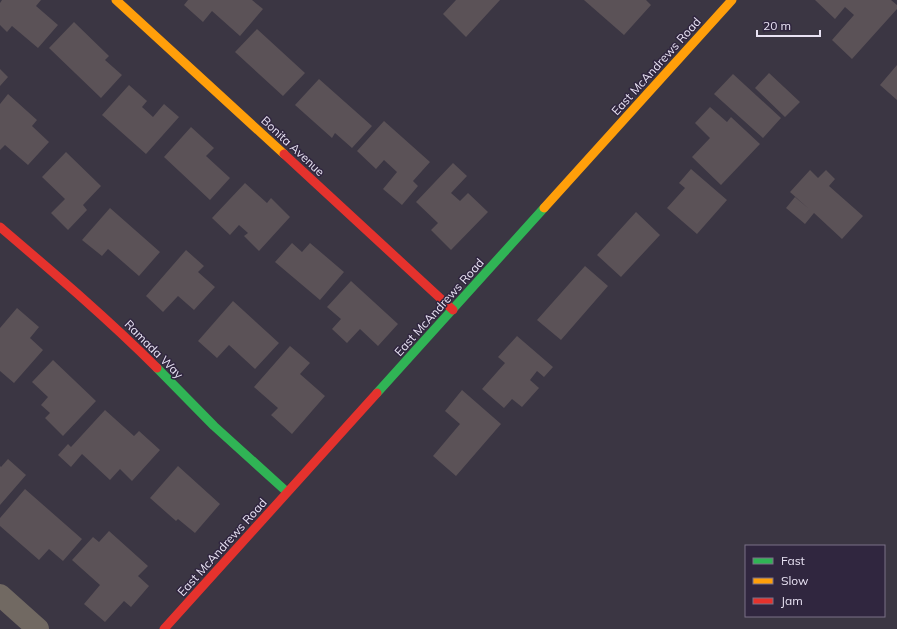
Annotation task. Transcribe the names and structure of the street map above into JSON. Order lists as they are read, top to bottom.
{
  "streets": {
    "main road": ["East McAndrews Road", "Bonita Avenue", "Ramada Way"]
  },
  "crossings": [
    ["East McAndrews Road", "Bonita Avenue"],
    ["East McAndrews Road", "Ramada Way"]
  ],
  "legend": ["Fast", "Slow", "Jam"],
  "scale_bar": "20 m"
}
